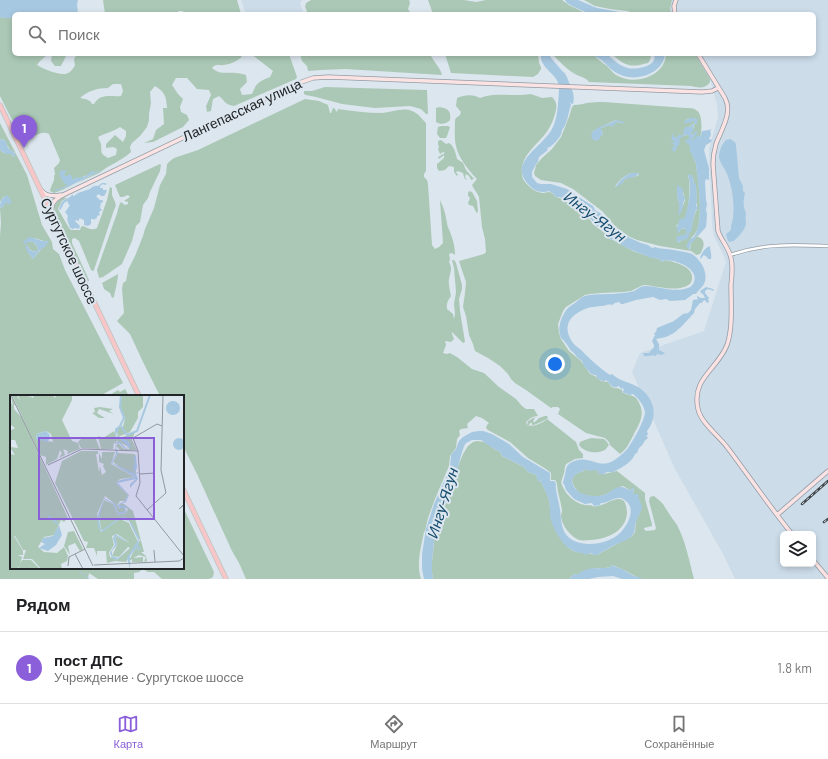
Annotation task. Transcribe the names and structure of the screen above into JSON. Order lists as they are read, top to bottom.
{
  "streets": {
    "main road": ["Лангепасская улица", "Сургутское шоссе"]
  },
  "water": ["Ингу-Ягун"],
  "page": {
    "search": "Поиск",
    "pins": "1",
    "heading": "Рядом",
    "list": [
      {
        "mark": "1",
        "name": "пост ДПС",
        "note": "Учреждение · Сургутское шоссе",
        "value": "1.8 km"
      }
    ],
    "nav": ["Карта", "Маршрут", "Сохранённые"]
  }
}
